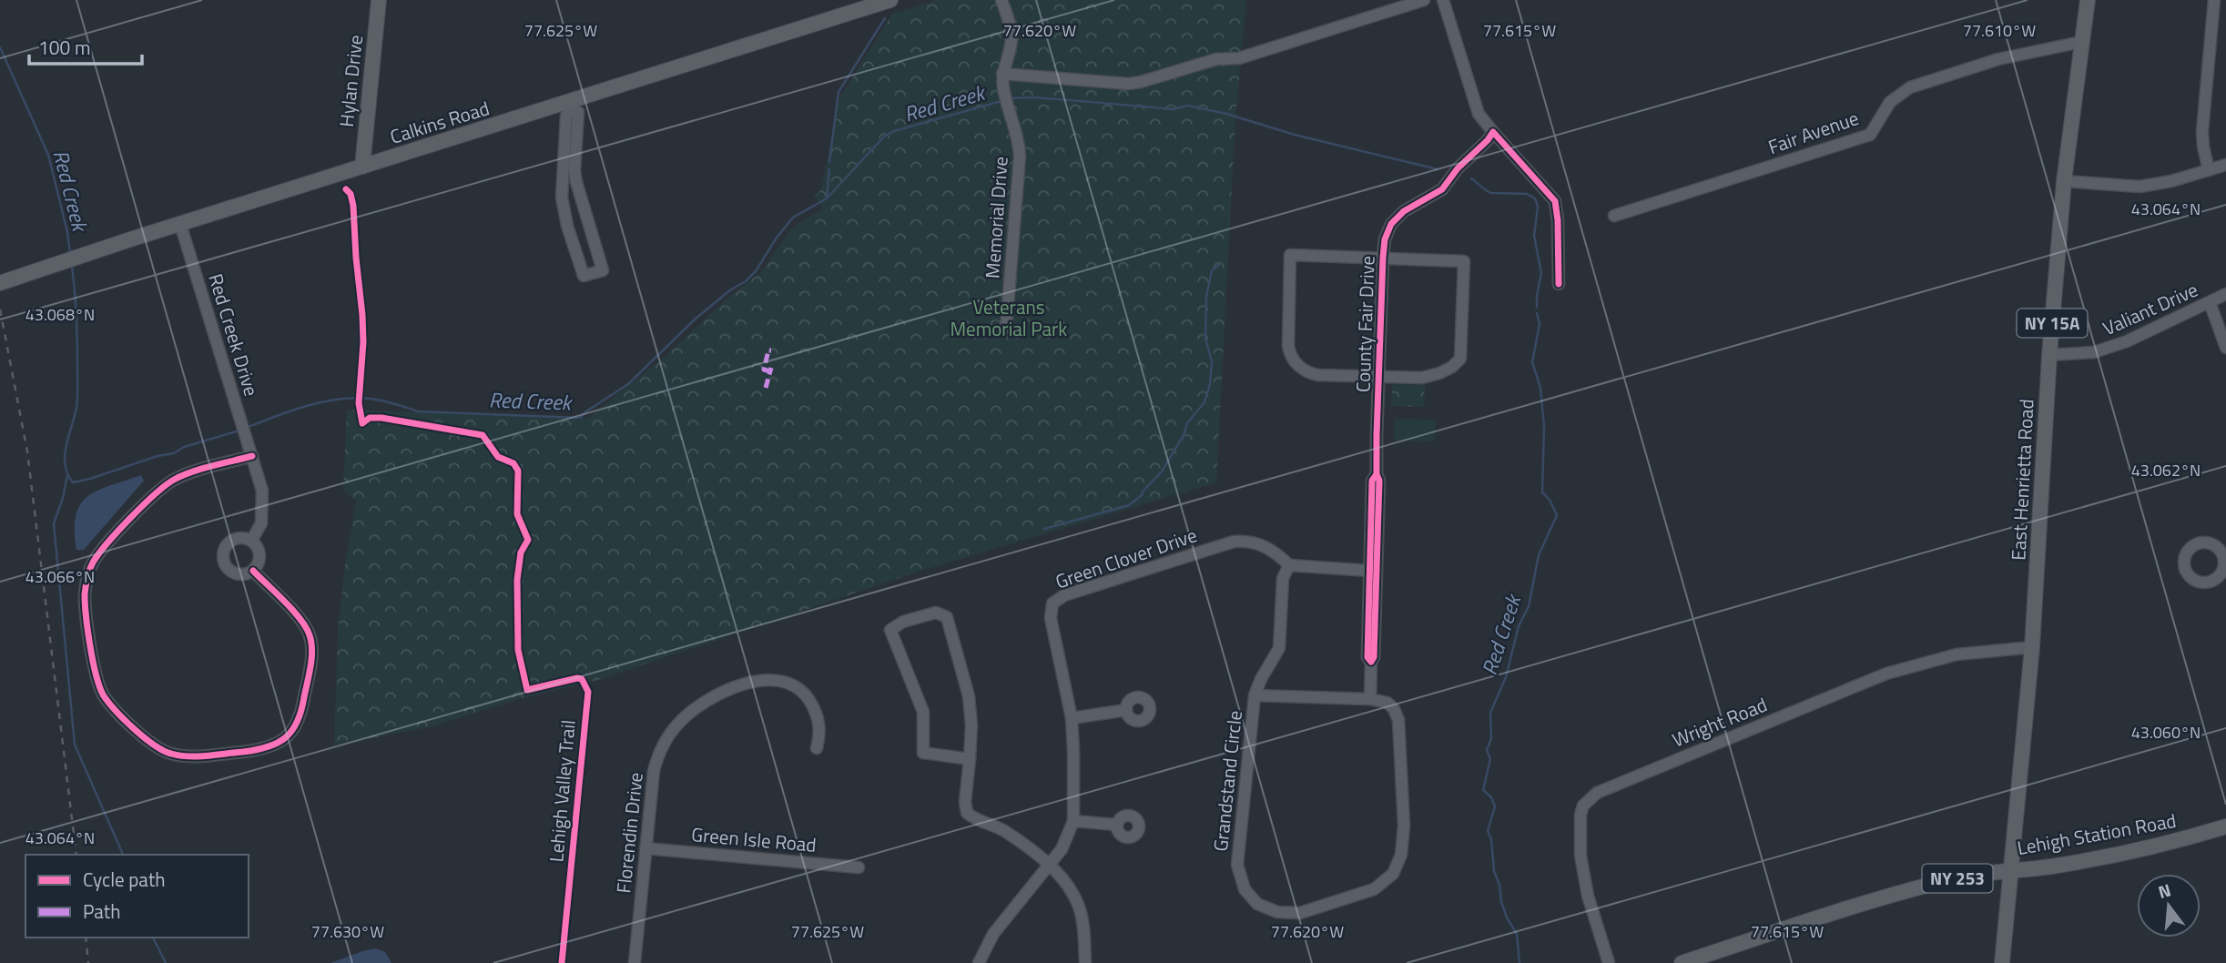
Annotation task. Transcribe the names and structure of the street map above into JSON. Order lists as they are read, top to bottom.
{
  "streets": {
    "main road": [
      "Hylan Drive",
      "Calkins Road",
      "NY 15A",
      "East Henrietta Road",
      "Lehigh Station Road",
      "NY 253"
    ],
    "street": [
      "Fair Avenue",
      "Memorial Drive",
      "Valiant Drive",
      "County Fair Drive",
      "Red Creek Drive",
      "Green Clover Drive",
      "Wright Road",
      "Grandstand Circle",
      "Florendin Drive",
      "Green Isle Road"
    ],
    "cycle path": ["Lehigh Valley Trail"]
  },
  "crossings": [
    ["Hylan Drive", "Calkins Road"],
    ["Calkins Road", "Red Creek Drive"],
    ["Fair Avenue", "East Henrietta Road"],
    ["Valiant Drive", "East Henrietta Road"],
    ["County Fair Drive", "Grandstand Circle"],
    ["East Henrietta Road", "Wright Road"],
    ["East Henrietta Road", "Lehigh Station Road"],
    ["Green Clover Drive", "Grandstand Circle"],
    ["Florendin Drive", "Green Isle Road"]
  ],
  "water": ["Red Creek"],
  "parks": ["Veterans Memorial Park"],
  "legend": ["Cycle path", "Path"],
  "scale_bar": "100 m",
  "north": "top",
  "coordinates": [
    "77.625°W",
    "77.620°W",
    "77.615°W",
    "77.610°W",
    "43.064°N",
    "43.068°N",
    "43.062°N",
    "43.066°N",
    "43.060°N",
    "77.630°W"
  ]
}
